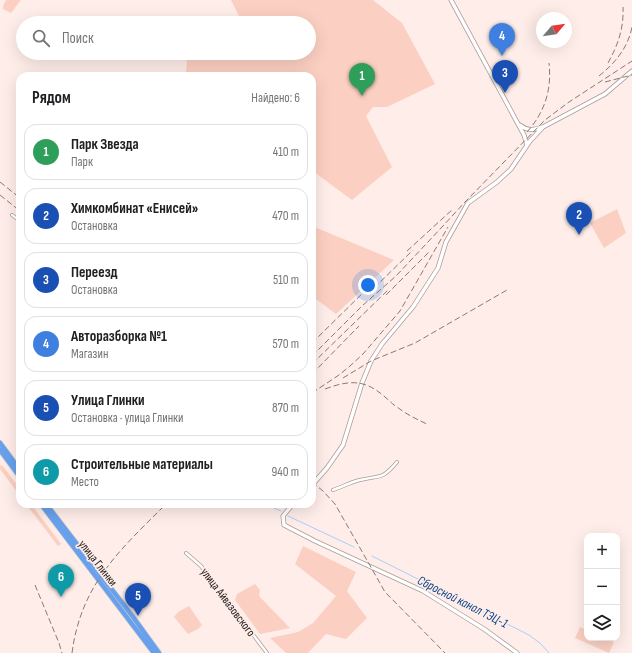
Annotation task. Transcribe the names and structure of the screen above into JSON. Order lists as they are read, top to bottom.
{
  "streets": {
    "highway": ["улица Глинки"],
    "street": ["улица Айвазовского"]
  },
  "water": ["Сбросной канал ТЭЦ-1"],
  "north": "top right",
  "page": {
    "search": "Поиск",
    "pins": [
      "4",
      "3",
      "1",
      "2",
      "6",
      "5"
    ],
    "heading": ["Рядом", "Найдено: 6"],
    "list": [
      {
        "mark": "1",
        "name": "Парк Звезда",
        "note": "Парк",
        "value": "410 m"
      },
      {
        "mark": "2",
        "name": "Химкомбинат «Енисей»",
        "note": "Остановка",
        "value": "470 m"
      },
      {
        "mark": "3",
        "name": "Переезд",
        "note": "Остановка",
        "value": "510 m"
      },
      {
        "mark": "4",
        "name": "Авторазборка №1",
        "note": "Магазин",
        "value": "570 m"
      },
      {
        "mark": "5",
        "name": "Улица Глинки",
        "note": "Остановка · улица Глинки",
        "value": "870 m"
      },
      {
        "mark": "6",
        "name": "Строительные материалы",
        "note": "Место",
        "value": "940 m"
      }
    ],
    "map_buttons": ["+", "−"]
  }
}
